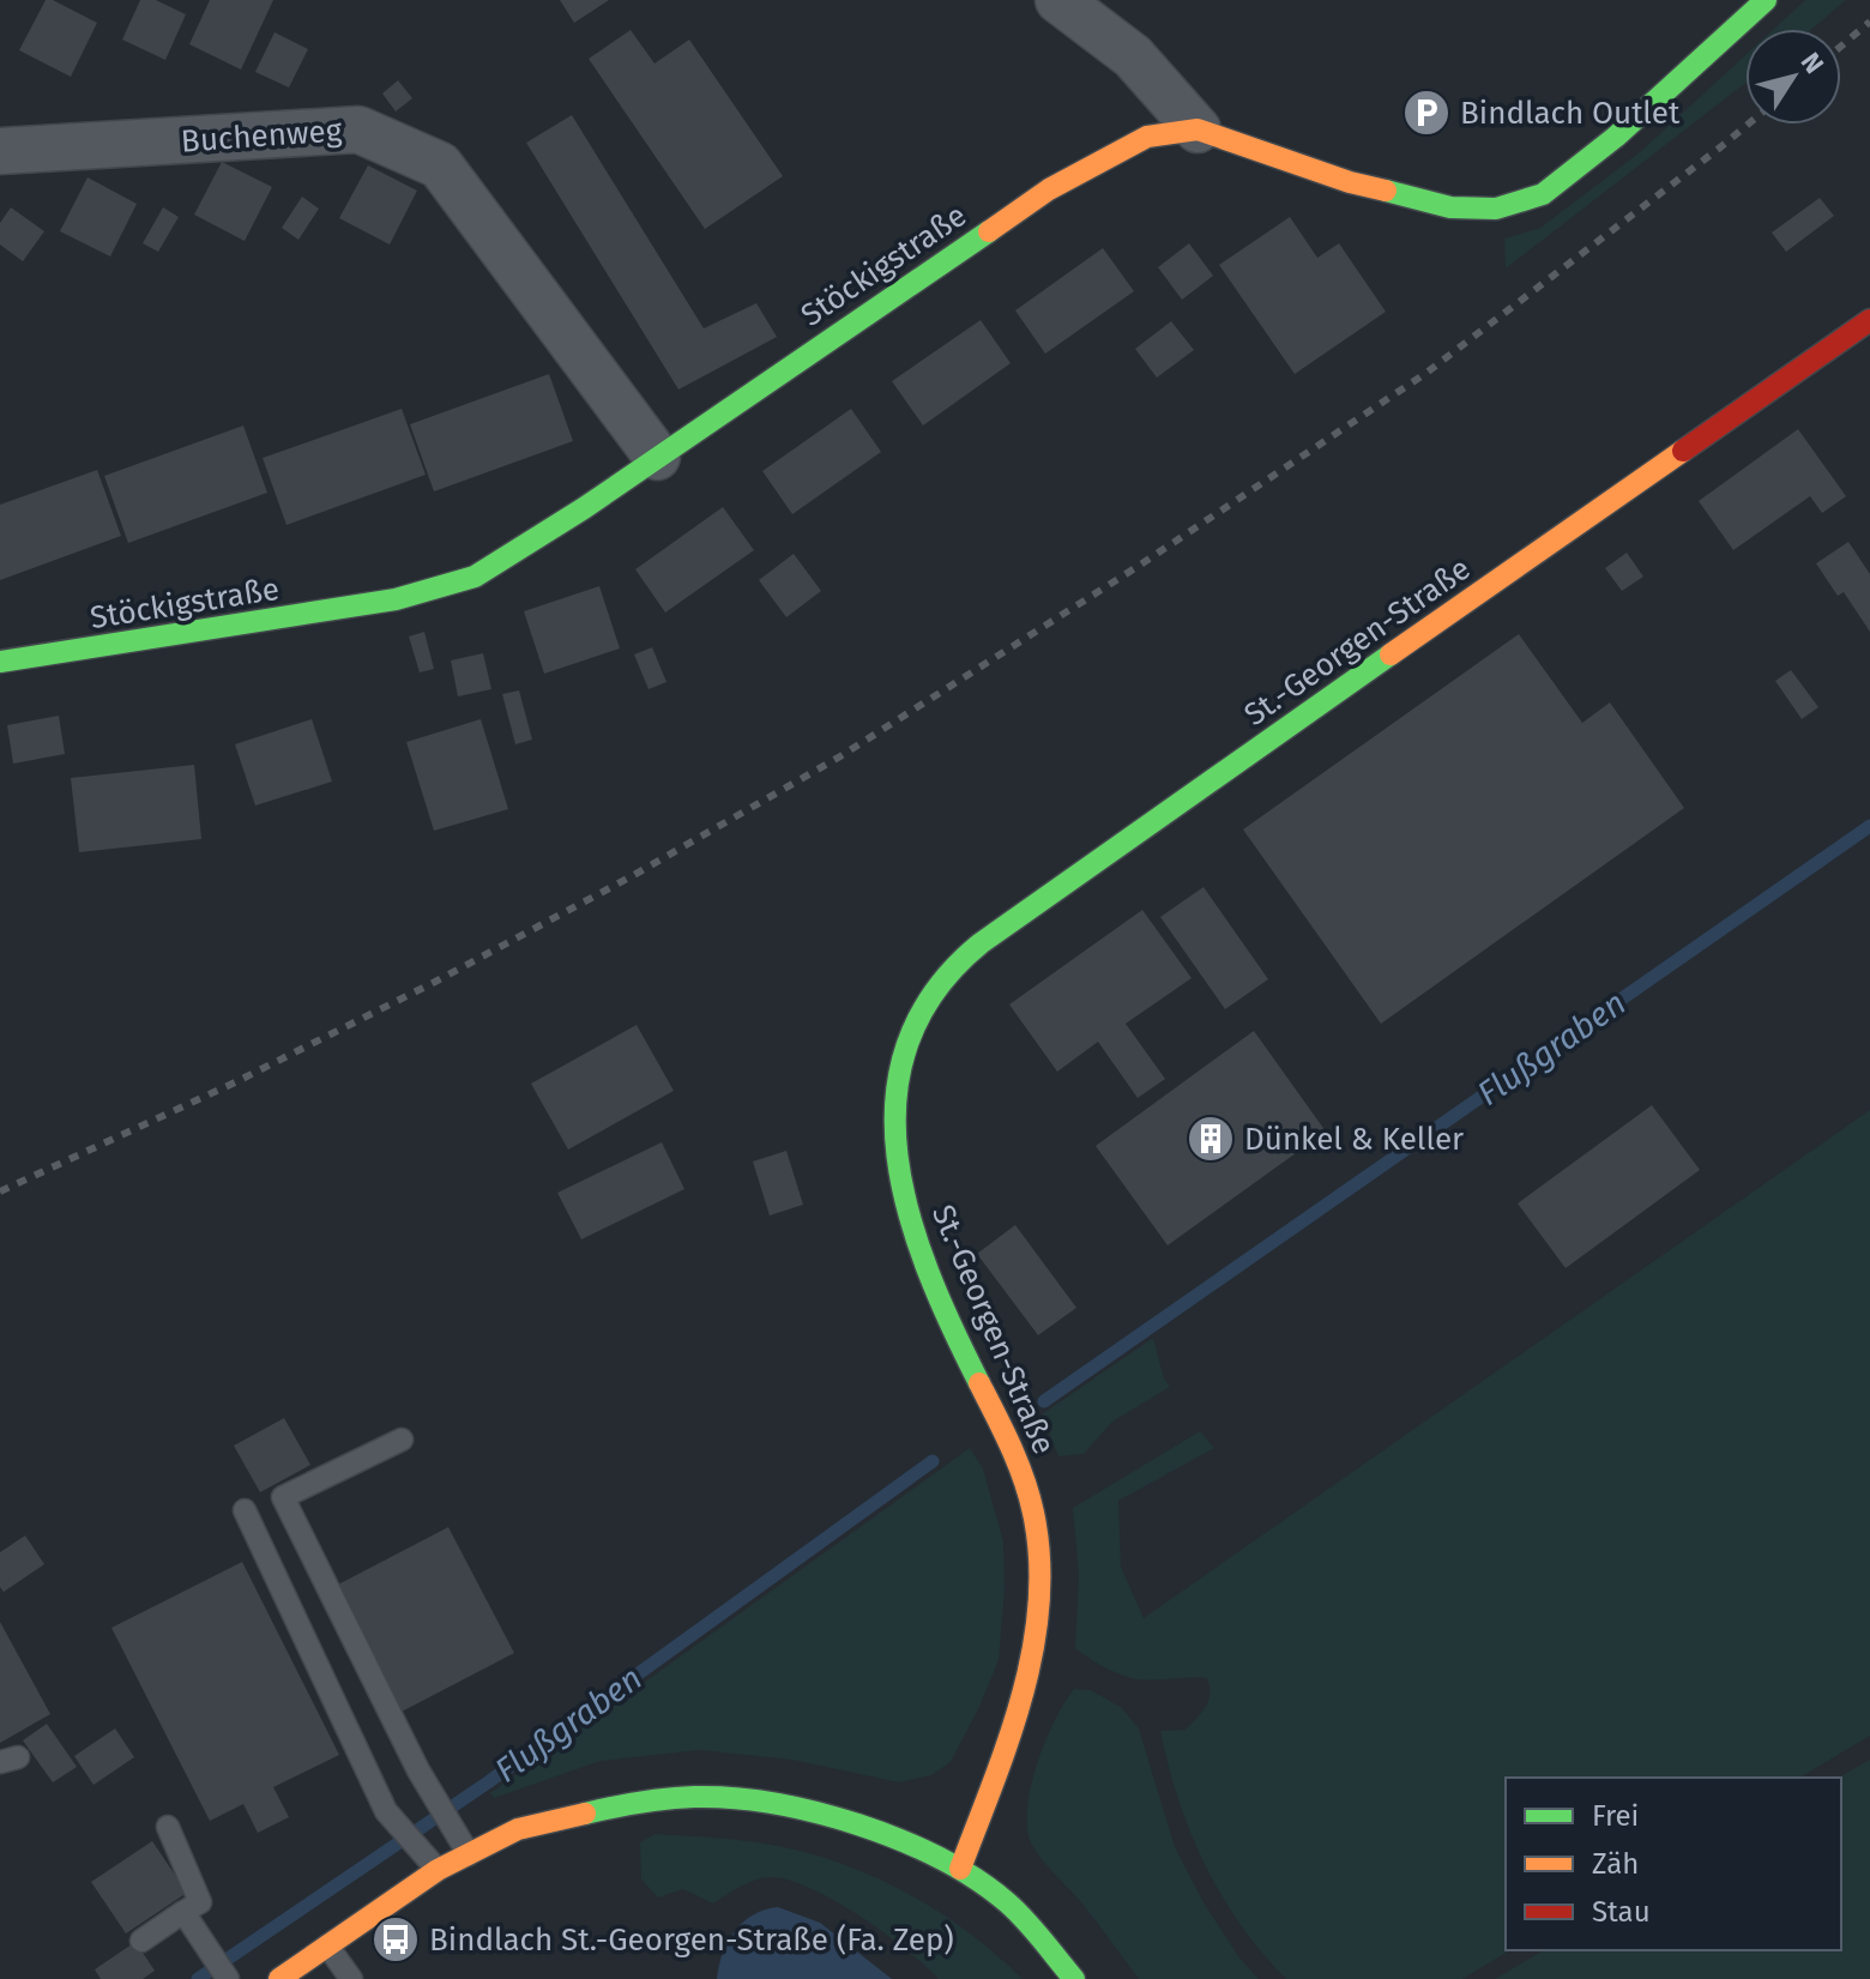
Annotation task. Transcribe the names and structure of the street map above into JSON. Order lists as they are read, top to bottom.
{
  "streets": {
    "street": ["Buchenweg", "Stöckigstraße", "St.-Georgen-Straße"]
  },
  "crossings": [
    ["Buchenweg", "Stöckigstraße"]
  ],
  "water": ["Flußgraben"],
  "places": {
    "parking": ["Bindlach Outlet"],
    "building": ["Dünkel & Keller"],
    "bus stop": ["Bindlach St.-Georgen-Straße (Fa. Zep)"]
  },
  "legend": ["Frei", "Zäh", "Stau"],
  "north": "top right"
}
